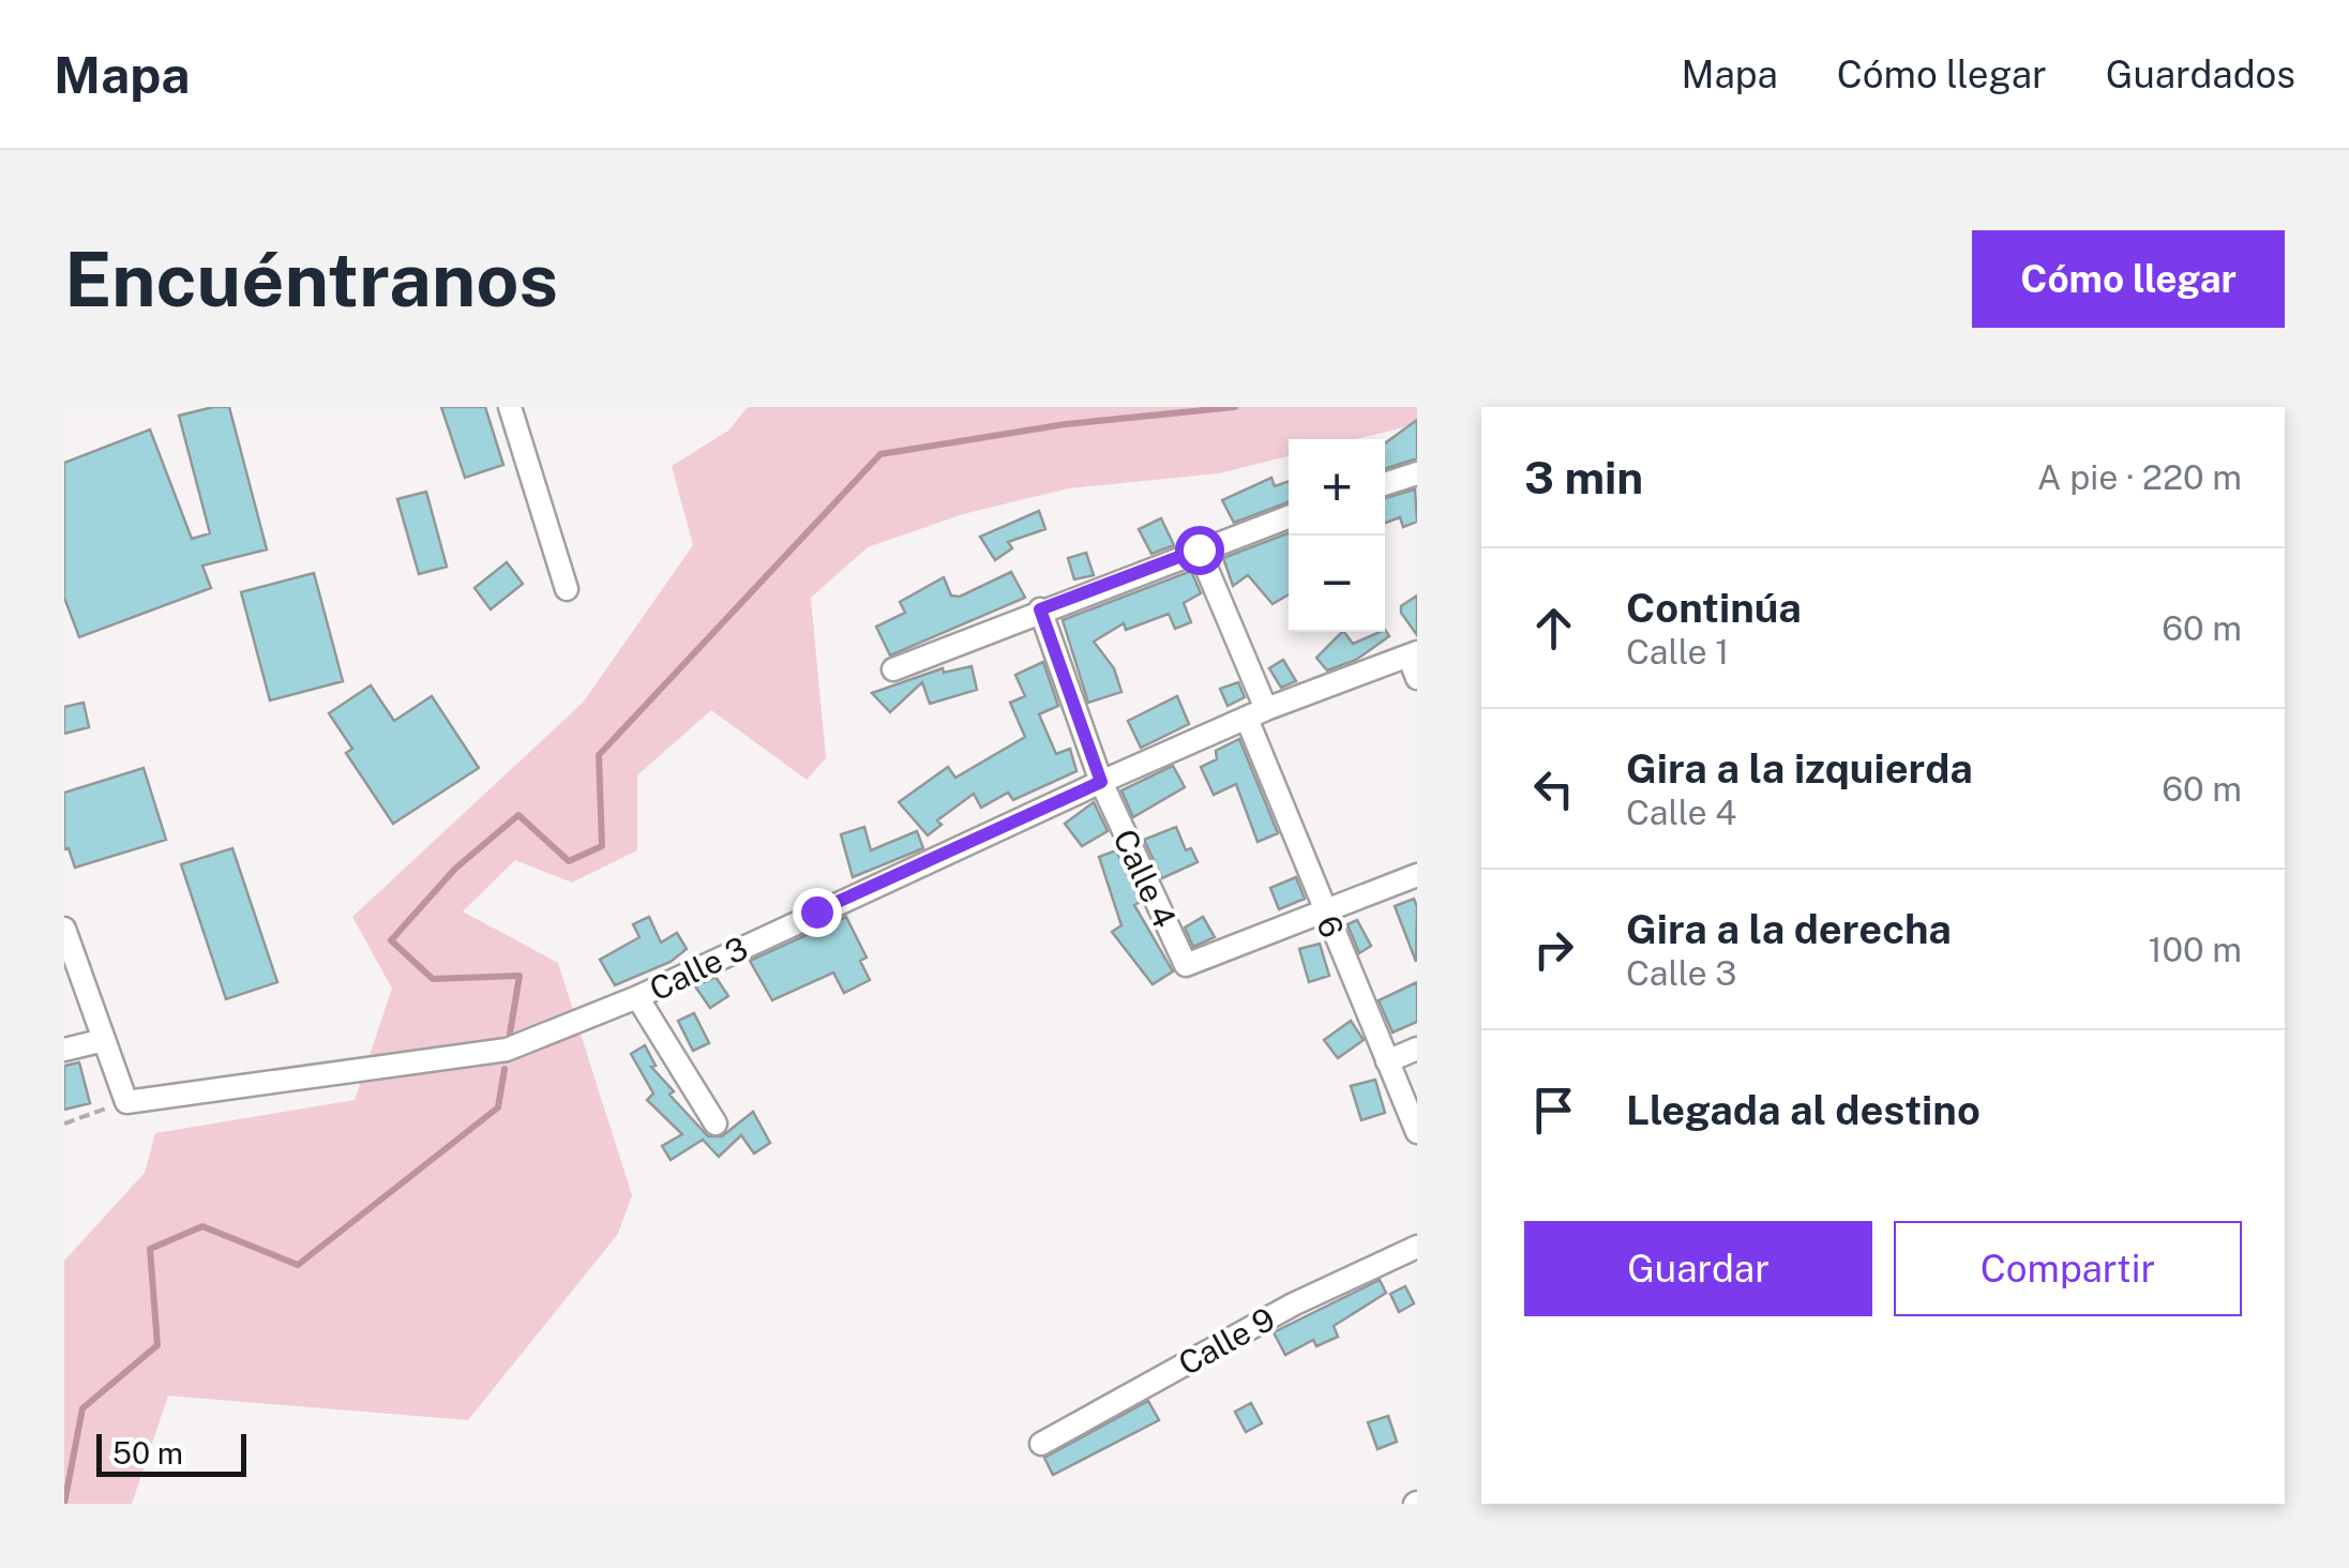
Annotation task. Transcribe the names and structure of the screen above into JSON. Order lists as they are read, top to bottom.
{
  "streets": {
    "street": [
      "Calle 4",
      "6",
      "Calle 3",
      "Calle 9"
    ]
  },
  "crossings": [
    ["Calle 4", "6"],
    ["Calle 4", "Calle 3"],
    ["6", "Calle 3"]
  ],
  "scale_bar": "50 m",
  "page": {
    "header": "Mapa",
    "nav": ["Mapa", "Cómo llegar", "Guardados"],
    "buttons": [
      "Cómo llegar",
      ["Guardar", "Compartir"]
    ],
    "title": "Encuéntranos",
    "heading": ["3 min", "A pie · 220 m"],
    "map_buttons": ["+", "−"],
    "list": [
      ["Continúa", "Calle 1", "60 m"],
      ["Gira a la izquierda", "Calle 4", "60 m"],
      ["Gira a la derecha", "Calle 3", "100 m"],
      "Llegada al destino"
    ],
    "scale": "50 m"
  }
}
